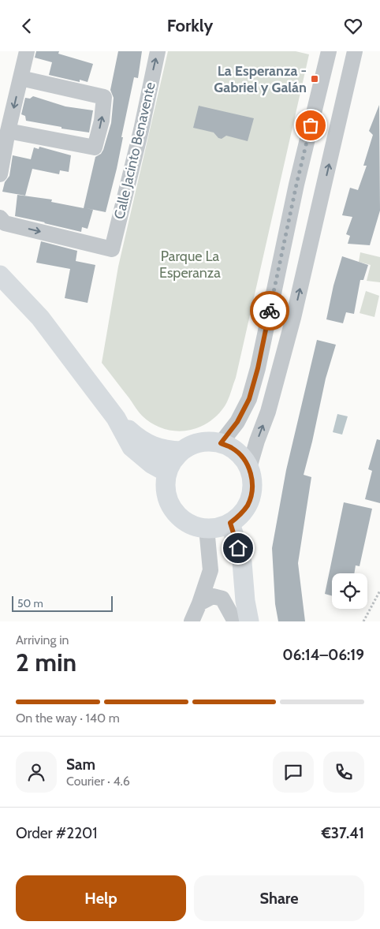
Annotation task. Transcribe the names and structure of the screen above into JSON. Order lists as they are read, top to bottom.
{
  "streets": {
    "street": ["Calle Jacinto Benavente"]
  },
  "parks": ["Parque La Esperanza"],
  "places": {
    "transit": ["La Esperanza - Gabriel y Galán"]
  },
  "scale_bar": "50 m",
  "page": {
    "header": "Forkly",
    "scale": "50 m",
    "heading": ["2 min", "Arriving in", "06:14–06:19"],
    "panel": [
      "Sam",
      "Courier · 4.6",
      "Order #2201",
      "€37.41"
    ],
    "bar": "On the way · 140 m",
    "buttons": ["Help", "Share"]
  }
}
